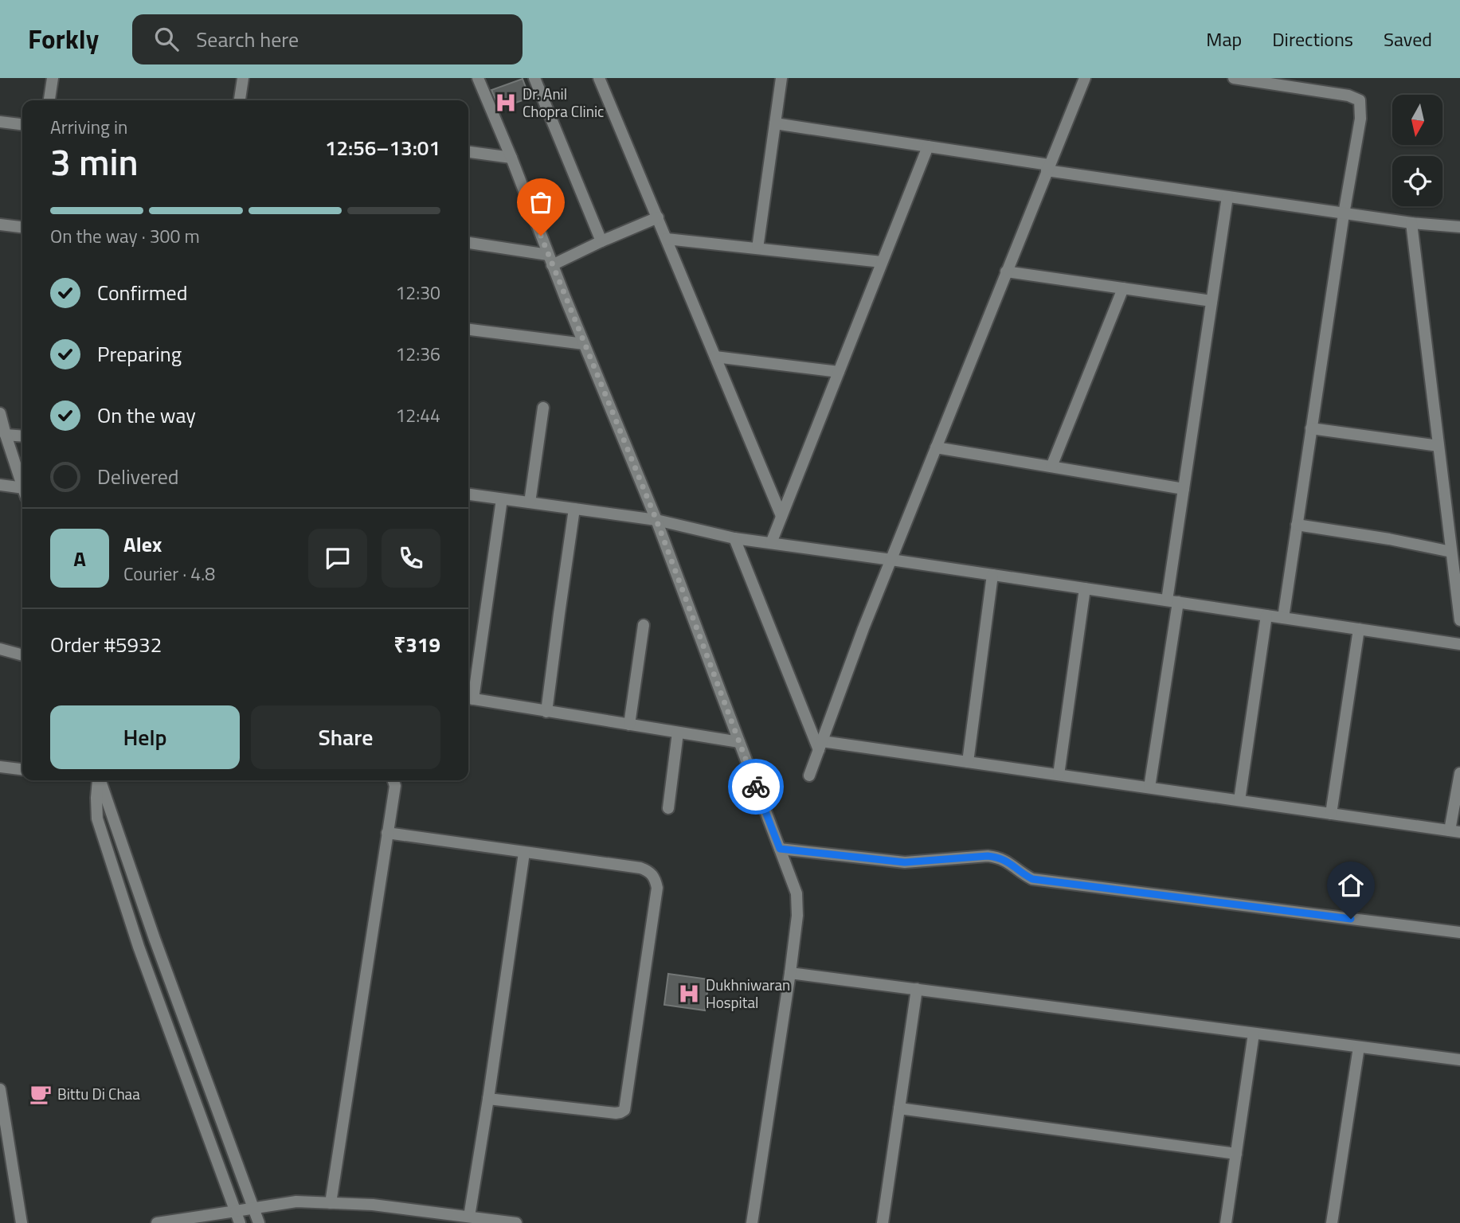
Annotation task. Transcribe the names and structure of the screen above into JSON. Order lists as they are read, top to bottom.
{
  "places": {
    "hospital": ["Dr. Anil Chopra Clinic", "Dukhniwaran Hospital"],
    "cafe": ["Bittu Di Chaa"]
  },
  "north": "bottom",
  "page": {
    "header": "Forkly",
    "search": "Search here",
    "nav": ["Map", "Directions", "Saved"],
    "heading": ["3 min", "Arriving in", "12:56–13:01"],
    "panel": [
      "Alex",
      "Courier · 4.8",
      "Order #5932",
      "₹319"
    ],
    "bar": "On the way · 300 m",
    "list": [
      ["Confirmed", "12:30"],
      ["Preparing", "12:36"],
      ["On the way", "12:44"],
      "Delivered"
    ],
    "round": "A",
    "buttons": ["Help", "Share"]
  }
}
